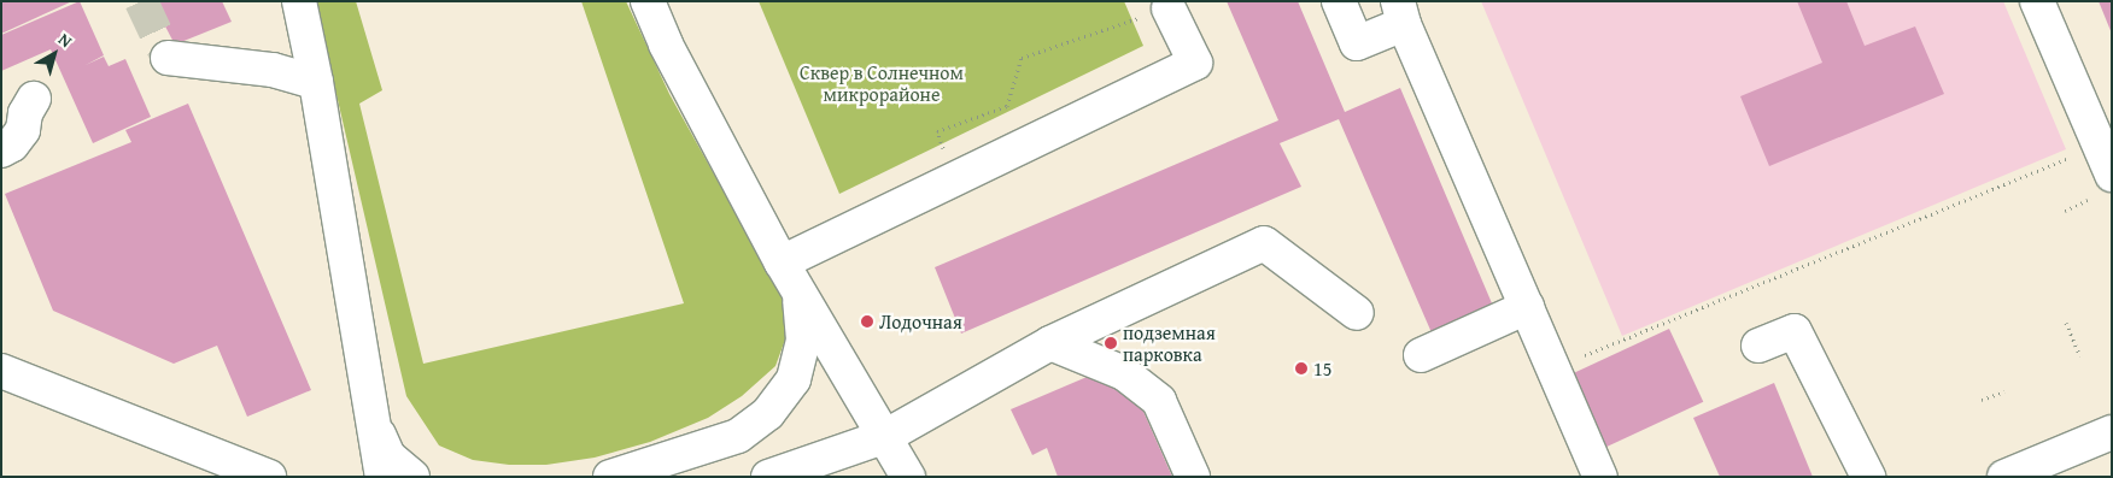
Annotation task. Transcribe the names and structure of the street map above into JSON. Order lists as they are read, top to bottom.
{
  "parks": ["Сквер в Солнечном микрорайоне"],
  "places": ["Лодочная", "подземная парковка", "15"],
  "north": "top right"
}
